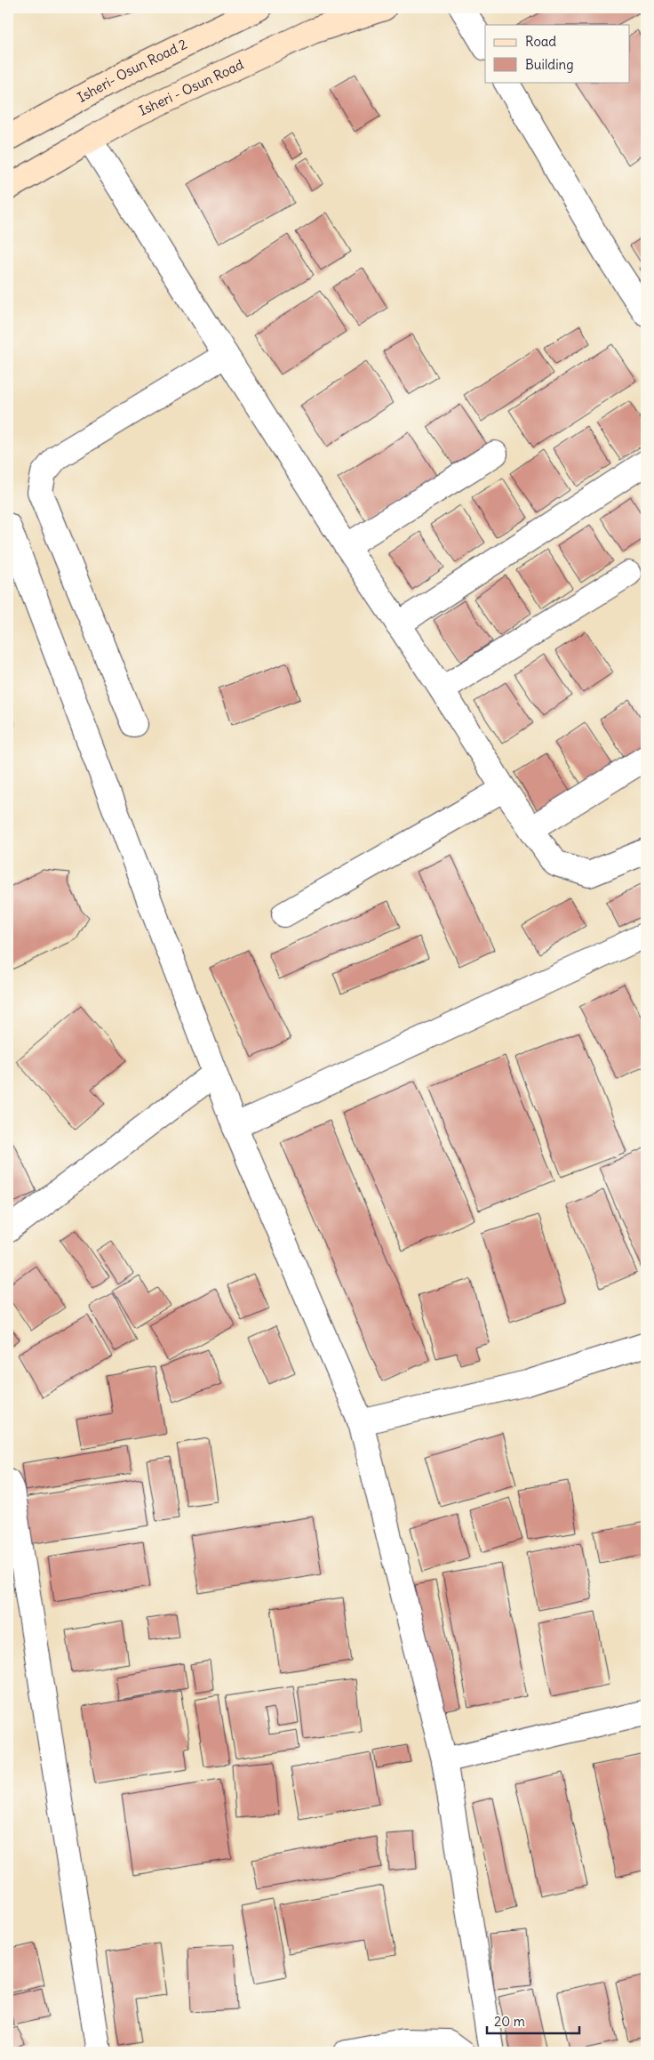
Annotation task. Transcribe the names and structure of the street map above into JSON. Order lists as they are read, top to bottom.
{
  "streets": {
    "main road": ["Isheri- Osun Road 2", "Isheri - Osun Road"]
  },
  "legend": ["Road", "Building"],
  "scale_bar": "20 m"
}
